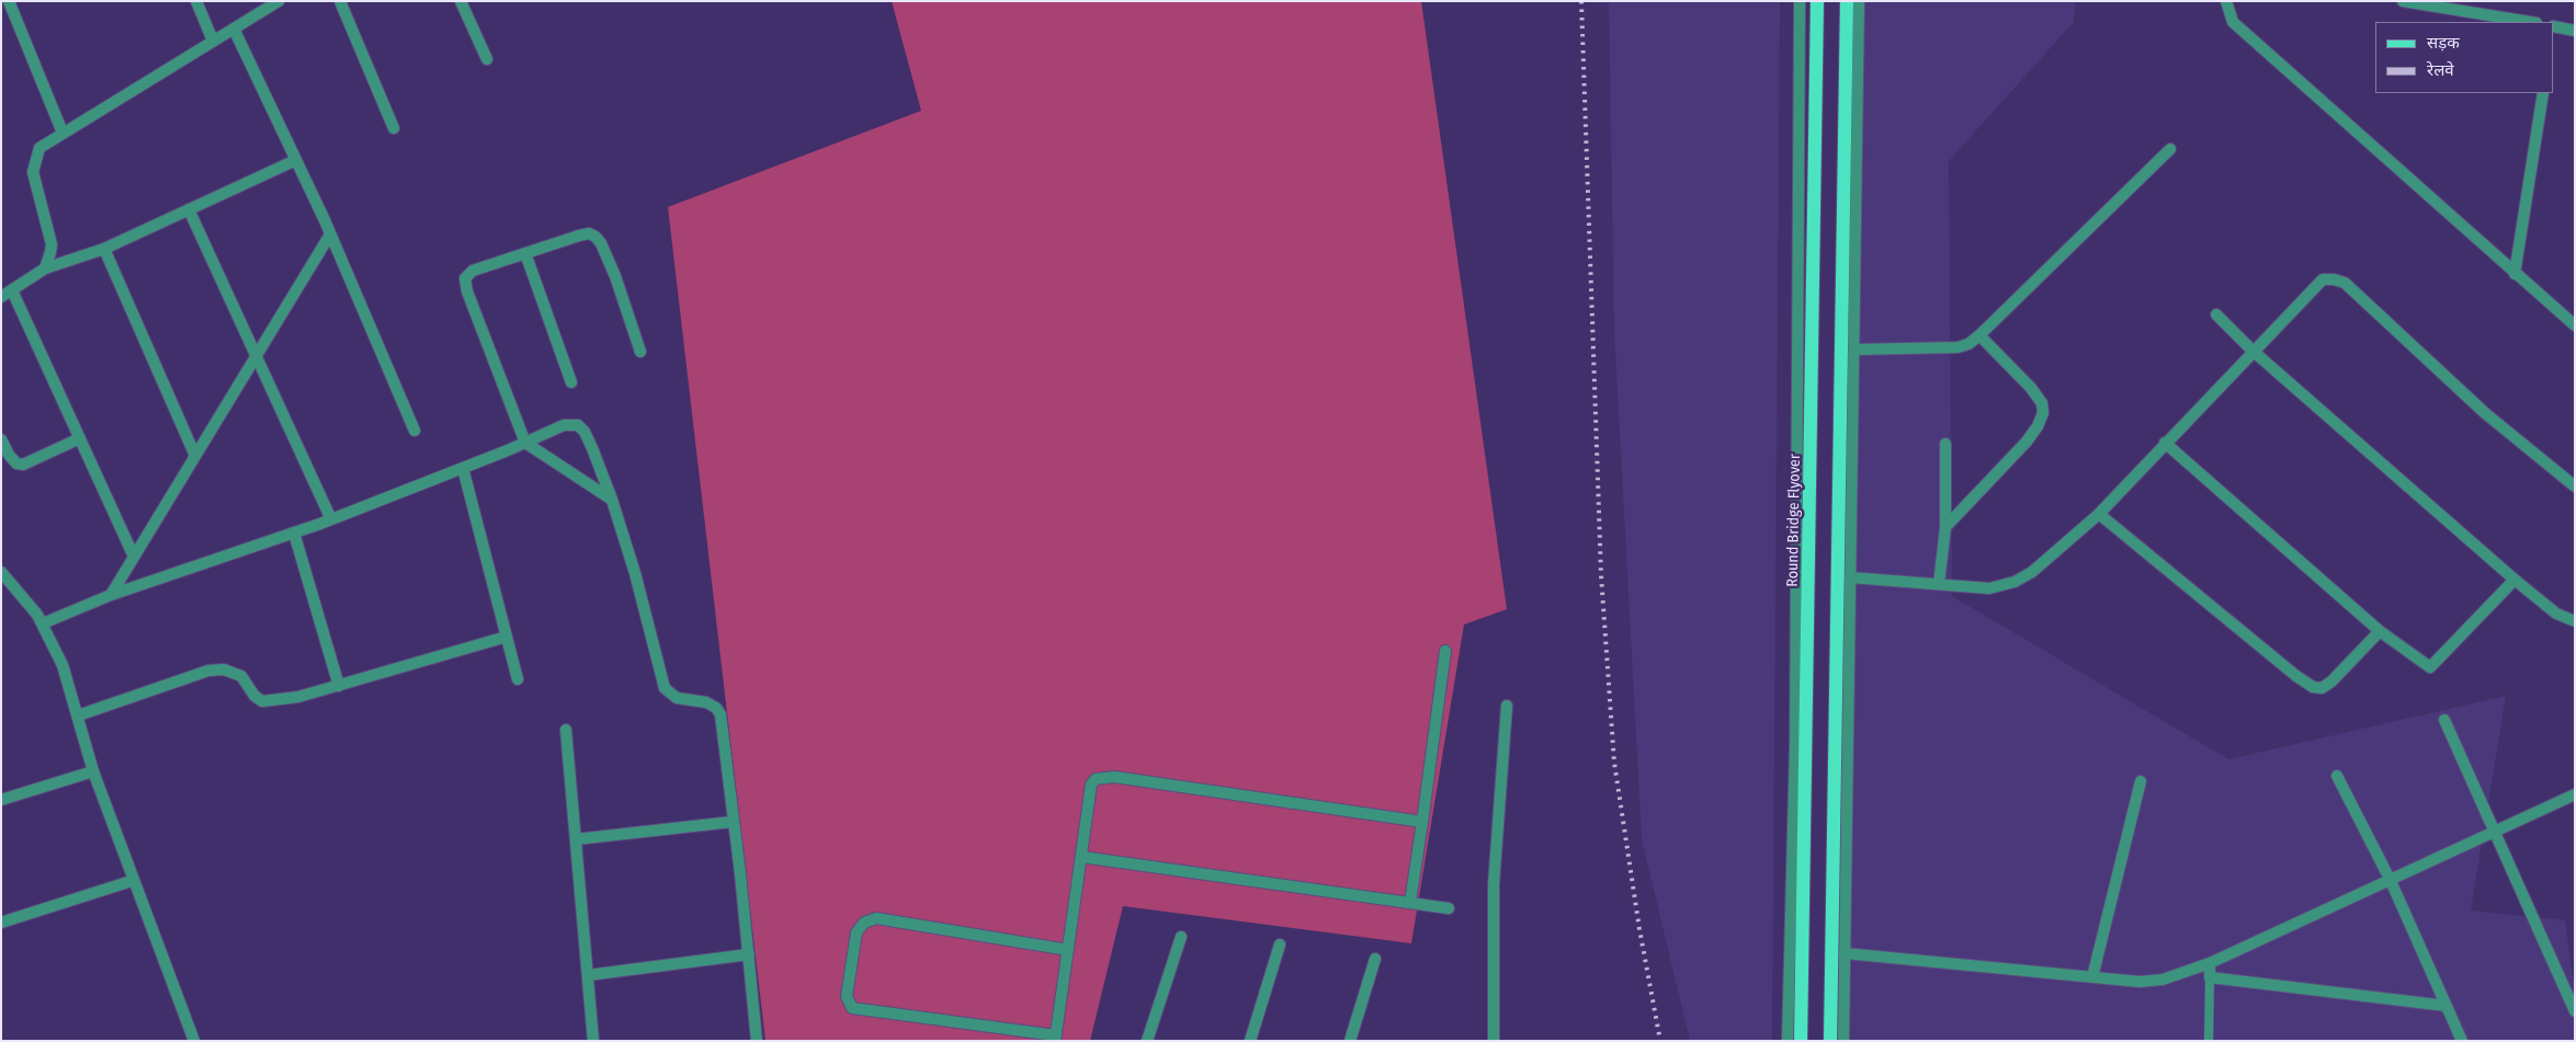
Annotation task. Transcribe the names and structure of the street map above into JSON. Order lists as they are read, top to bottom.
{
  "streets": {
    "main road": ["Round Bridge Flyover"]
  },
  "legend": ["सड़क", "रेलवे"]
}
